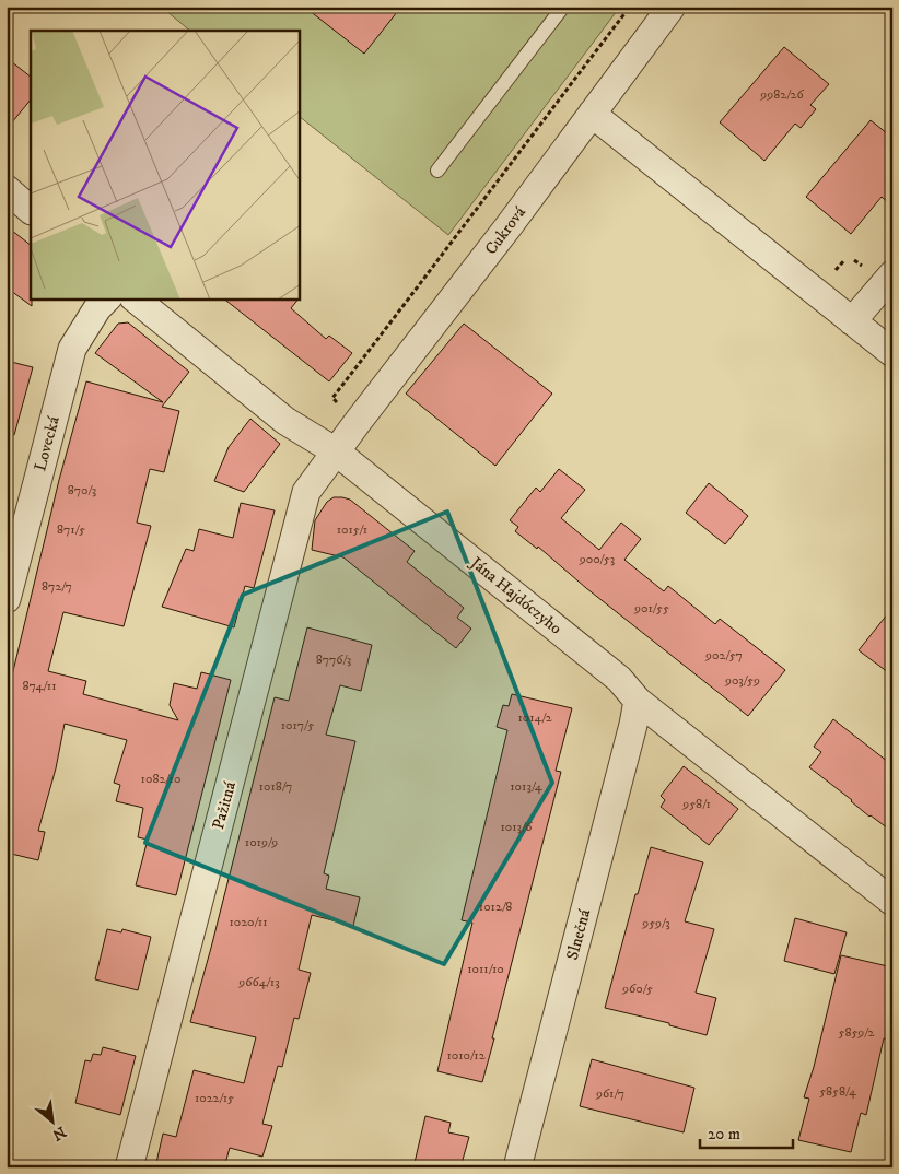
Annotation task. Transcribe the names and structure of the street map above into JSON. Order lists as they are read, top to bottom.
{
  "streets": {
    "street": [
      "Cukrová",
      "Lovecká",
      "Jána Hajdóczyho",
      "Pažitná",
      "Slnečná"
    ]
  },
  "crossings": [
    ["Cukrová", "Jána Hajdóczyho"],
    ["Cukrová", "Pažitná"],
    ["Jána Hajdóczyho", "Pažitná"],
    ["Jána Hajdóczyho", "Slnečná"]
  ],
  "house_numbers": [
    "9982/26",
    "870/3",
    "871/5",
    "1015/1",
    "900/53",
    "872/7",
    "901/55",
    "902/57",
    "8776/3",
    "903/59",
    "874/11",
    "1014/2",
    "1017/5",
    "1082/10",
    "1018/7",
    "1013/4",
    "958/1",
    "1013/6",
    "1019/9",
    "1012/8",
    "1020/11",
    "959/3",
    "1011/10",
    "9664/13",
    "960/5",
    "5859/2",
    "1010/12",
    "5858/4",
    "961/7",
    "1022/15"
  ],
  "scale_bar": "20 m",
  "north": "bottom right"
}
